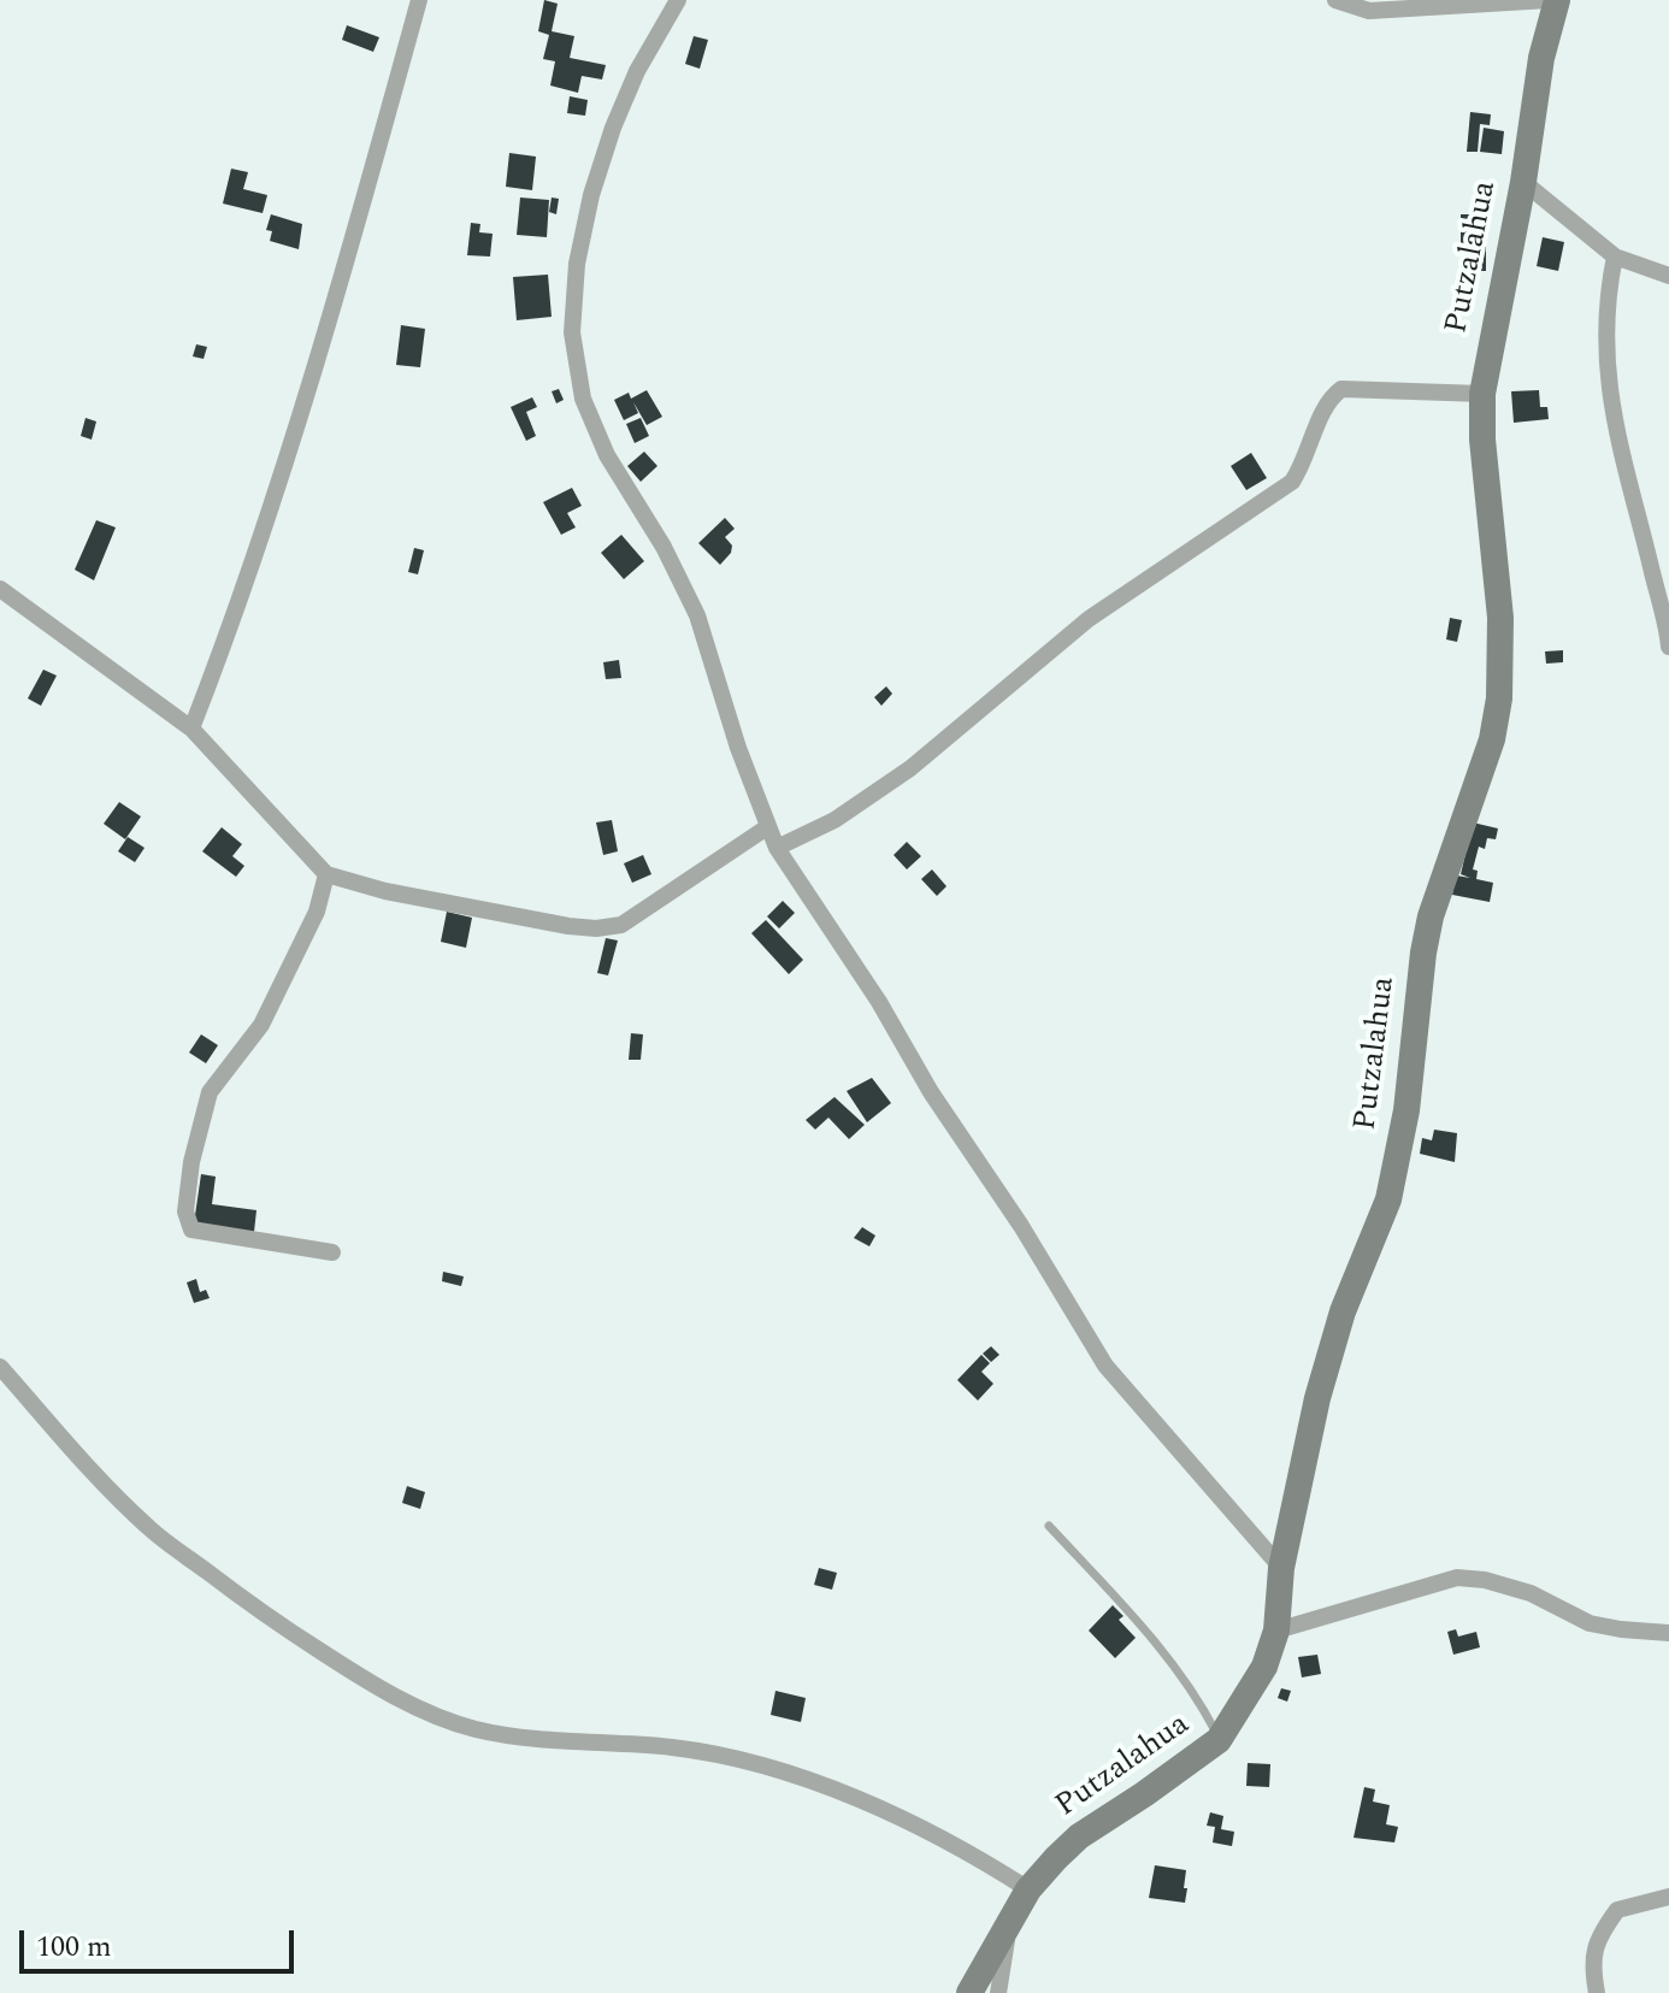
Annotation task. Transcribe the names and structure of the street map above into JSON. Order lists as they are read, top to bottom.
{
  "streets": {
    "street": ["Putzalahua"]
  },
  "scale_bar": "100 m"
}
